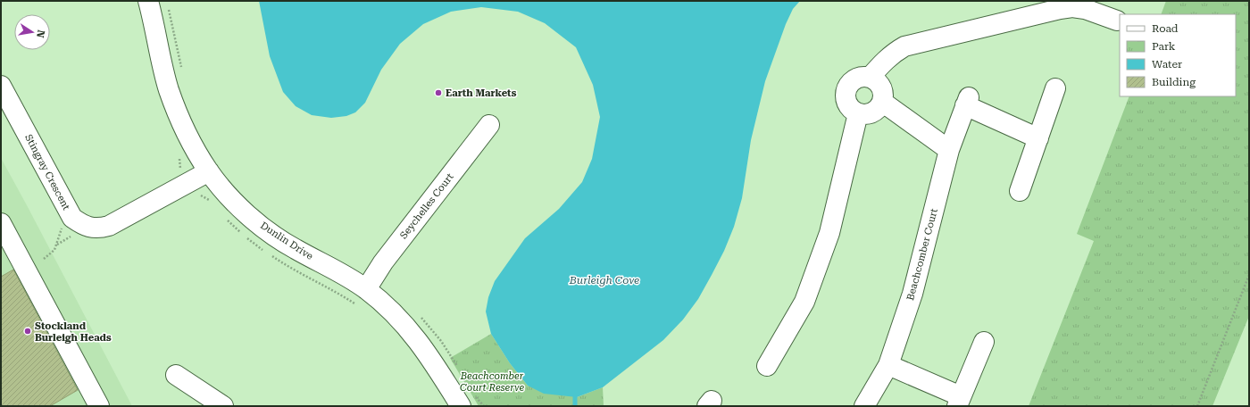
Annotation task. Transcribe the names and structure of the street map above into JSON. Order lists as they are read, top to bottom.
{
  "streets": {
    "street": [
      "Stingray Crescent",
      "Seychelles Court",
      "Dunlin Drive",
      "Beachcomber Court"
    ]
  },
  "crossings": [
    ["Stingray Crescent", "Dunlin Drive"],
    ["Seychelles Court", "Dunlin Drive"]
  ],
  "water": ["Burleigh Cove"],
  "parks": ["Beachcomber Court Reserve"],
  "places": ["Earth Markets", "Stockland Burleigh Heads"],
  "legend": [
    "Road",
    "Park",
    "Water",
    "Building"
  ],
  "north": "right"
}
